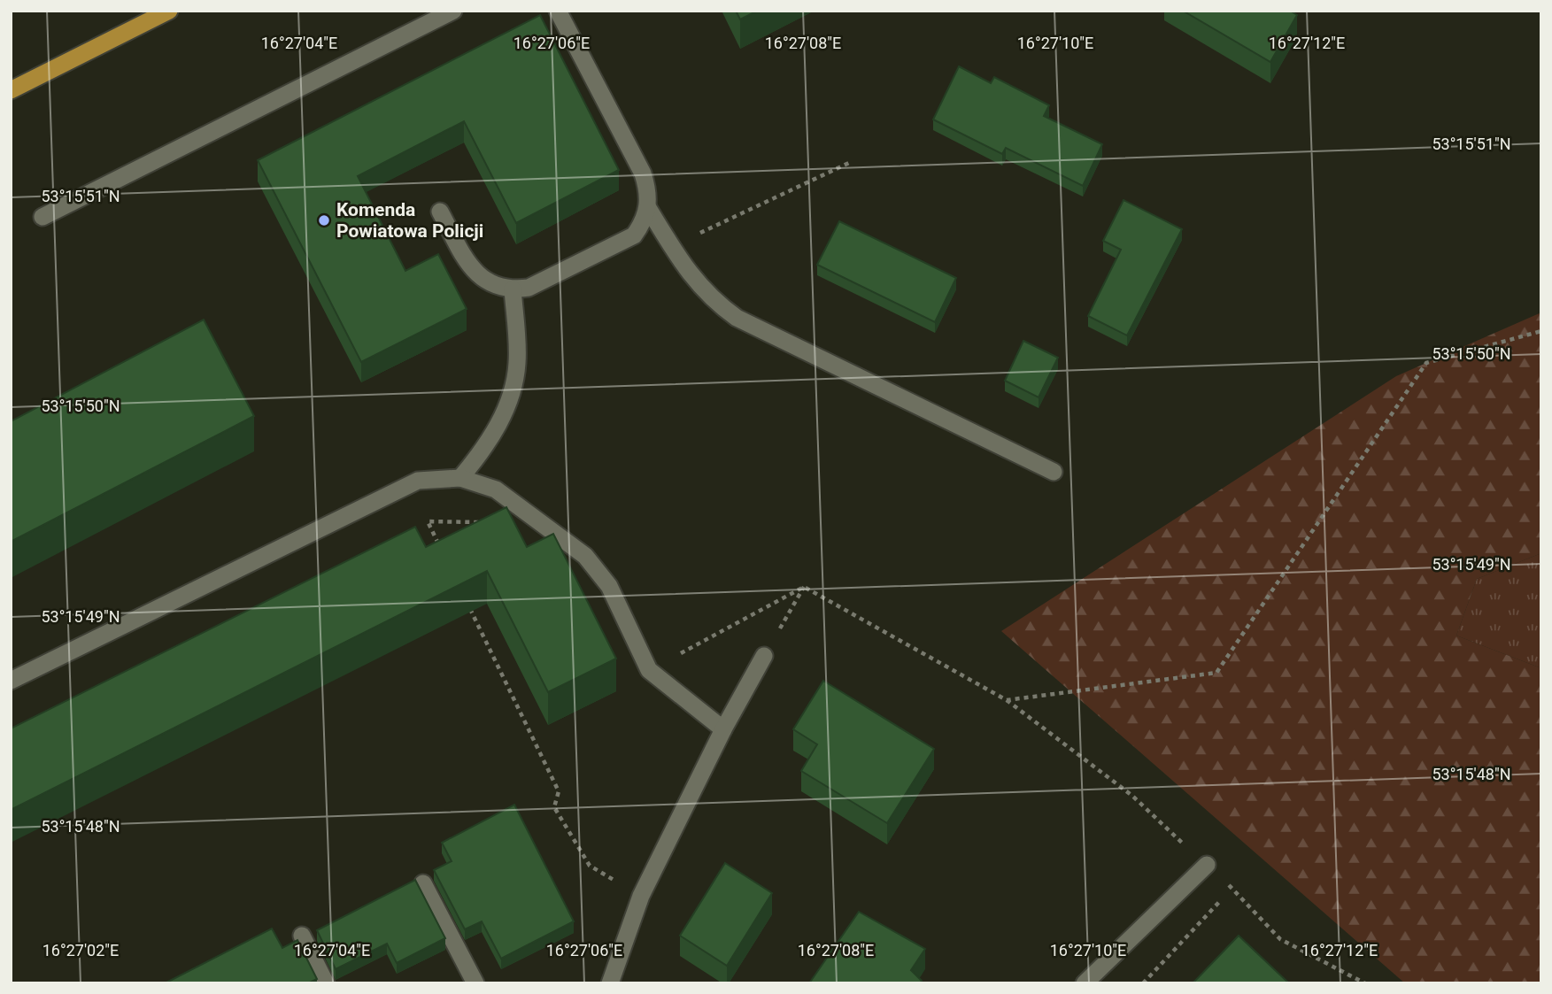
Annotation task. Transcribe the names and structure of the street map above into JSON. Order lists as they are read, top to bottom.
{
  "places": ["Komenda Powiatowa Policji"],
  "coordinates": [
    "16°27'04\"E",
    "16°27'06\"E",
    "16°27'08\"E",
    "16°27'10\"E",
    "16°27'12\"E",
    "53°15'51\"N",
    "53°15'50\"N",
    "53°15'49\"N",
    "53°15'48\"N",
    "16°27'02\"E"
  ]
}
